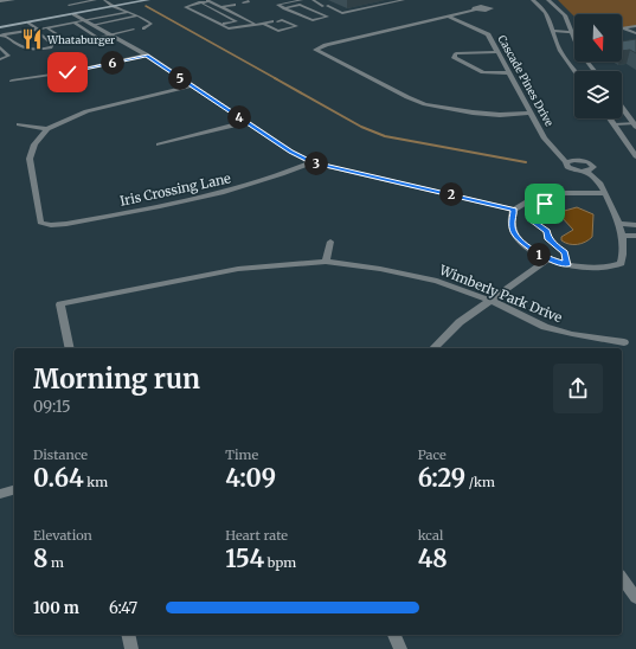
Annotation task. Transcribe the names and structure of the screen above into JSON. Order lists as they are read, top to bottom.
{
  "streets": {
    "street": ["Cascade Pines Drive", "Iris Crossing Lane", "Wimberly Park Drive"]
  },
  "places": {
    "restaurant": ["Whataburger"]
  },
  "north": "bottom",
  "page": {
    "pins": [
      "6",
      "5",
      "4",
      "3",
      "2",
      "1"
    ],
    "heading": ["Morning run", "09:15"],
    "stats": [
      ["Distance", "0.64 km"],
      ["Time", "4:09"],
      ["Pace", "6:29 /km"],
      ["Elevation", "8 m"],
      ["Heart rate", "154 bpm"],
      ["kcal", "48"]
    ],
    "list": [
      {
        "name": "100 m",
        "note": "6:47"
      }
    ]
  }
}
